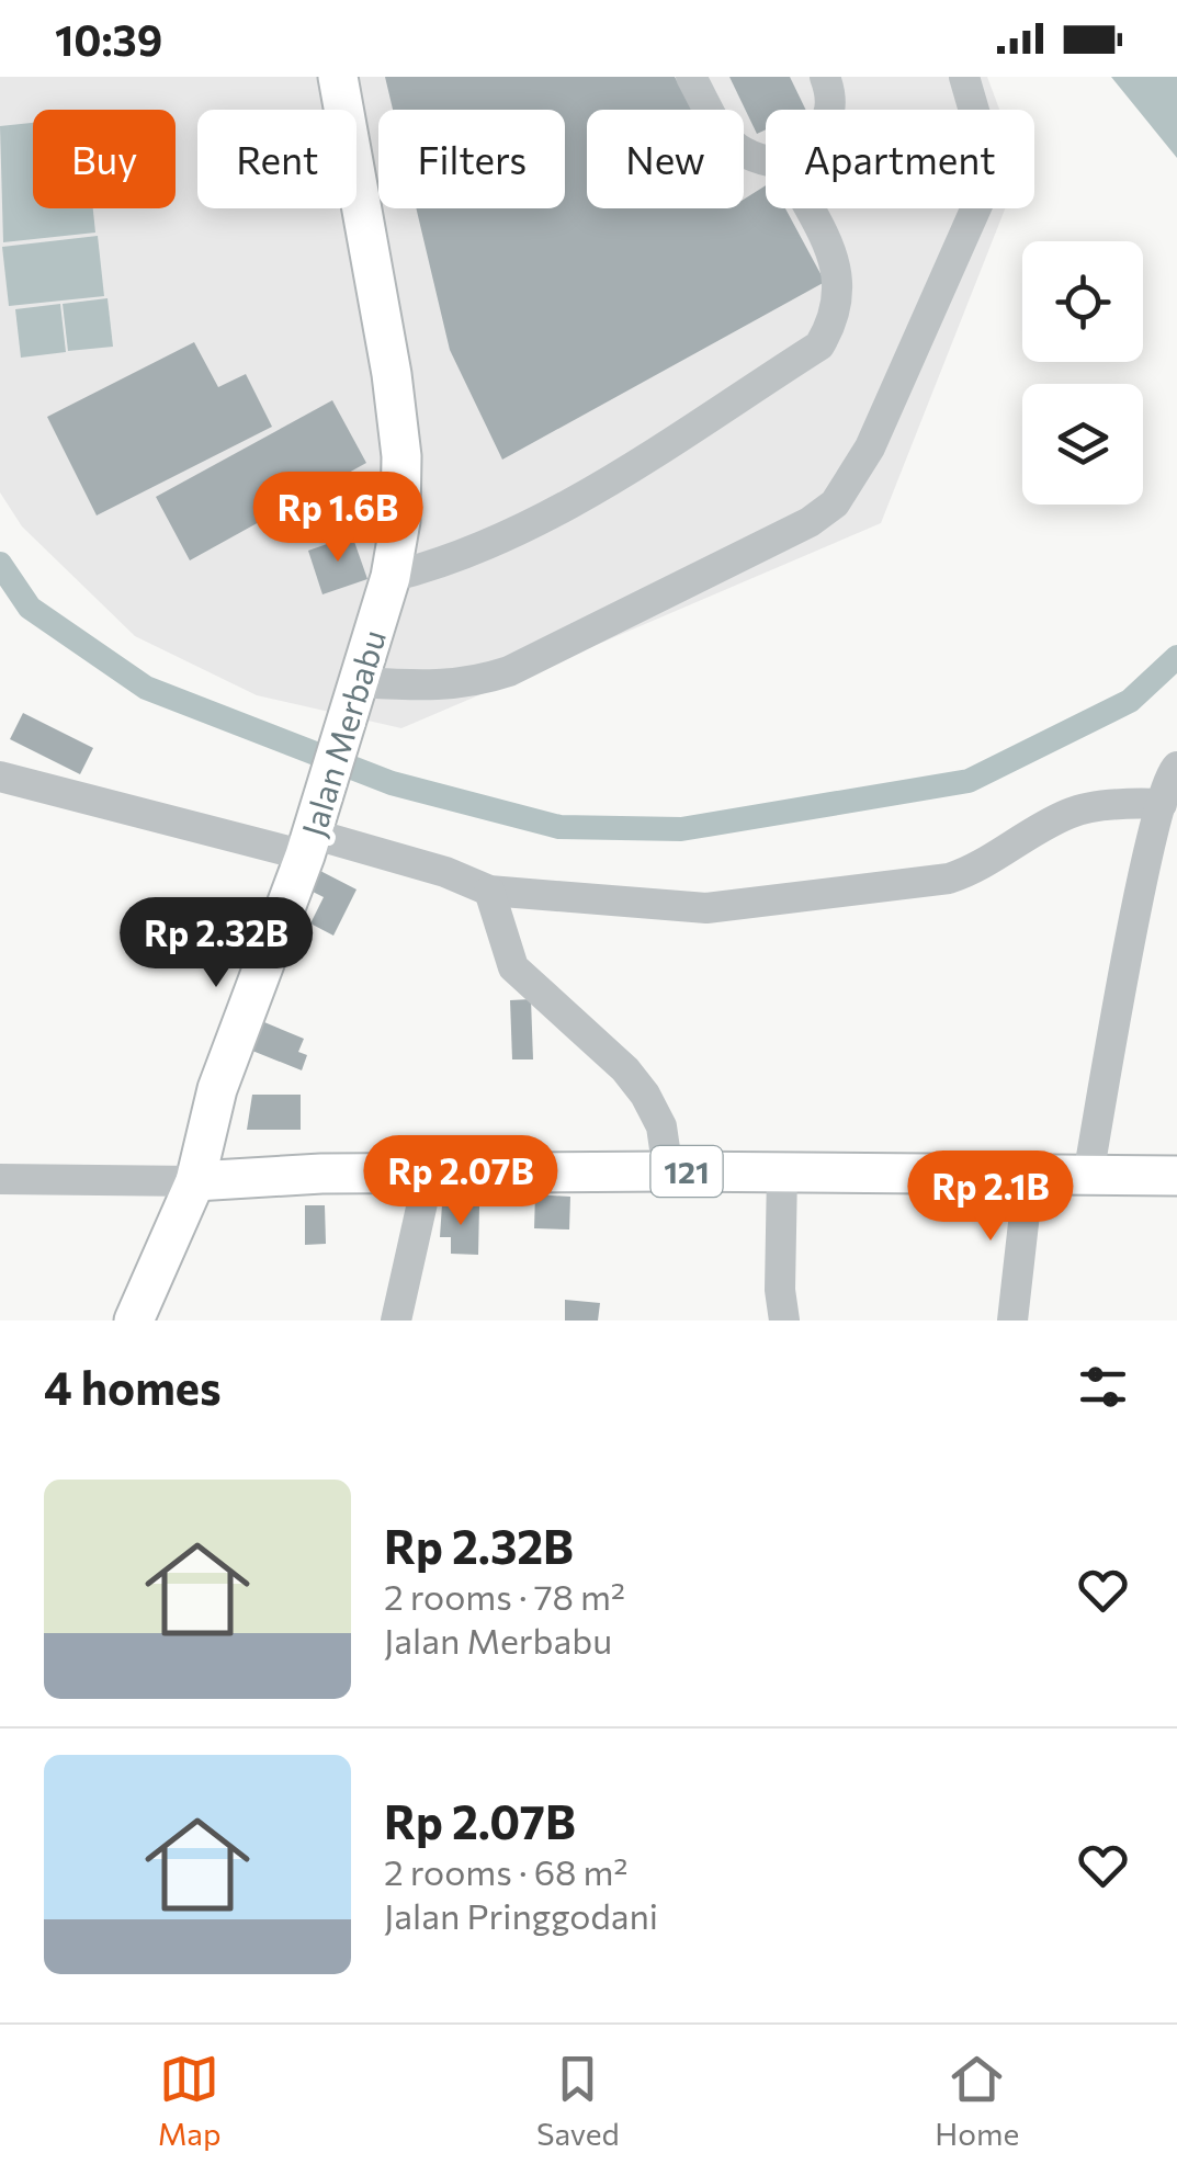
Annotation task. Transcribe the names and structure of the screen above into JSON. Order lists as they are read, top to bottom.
{
  "streets": {
    "main road": ["Jalan Merbabu", "121"]
  },
  "crossings": [
    ["Jalan Merbabu", "121"]
  ],
  "page": {
    "status": "10:39",
    "chip": [
      "Buy",
      "Rent",
      "Filters",
      "New",
      "Apartment"
    ],
    "price": [
      "Rp 1.6B",
      "Rp 2.32B",
      "Rp 2.07B",
      "Rp 2.1B"
    ],
    "heading": "4 homes",
    "list": [
      {
        "name": "Rp 2.32B",
        "note": "2 rooms · 78 m² · Jalan Merbabu"
      },
      {
        "name": "Rp 2.07B",
        "note": "2 rooms · 68 m² · Jalan Pringgodani"
      }
    ],
    "tabs": ["Map", "Saved", "Home"]
  }
}
